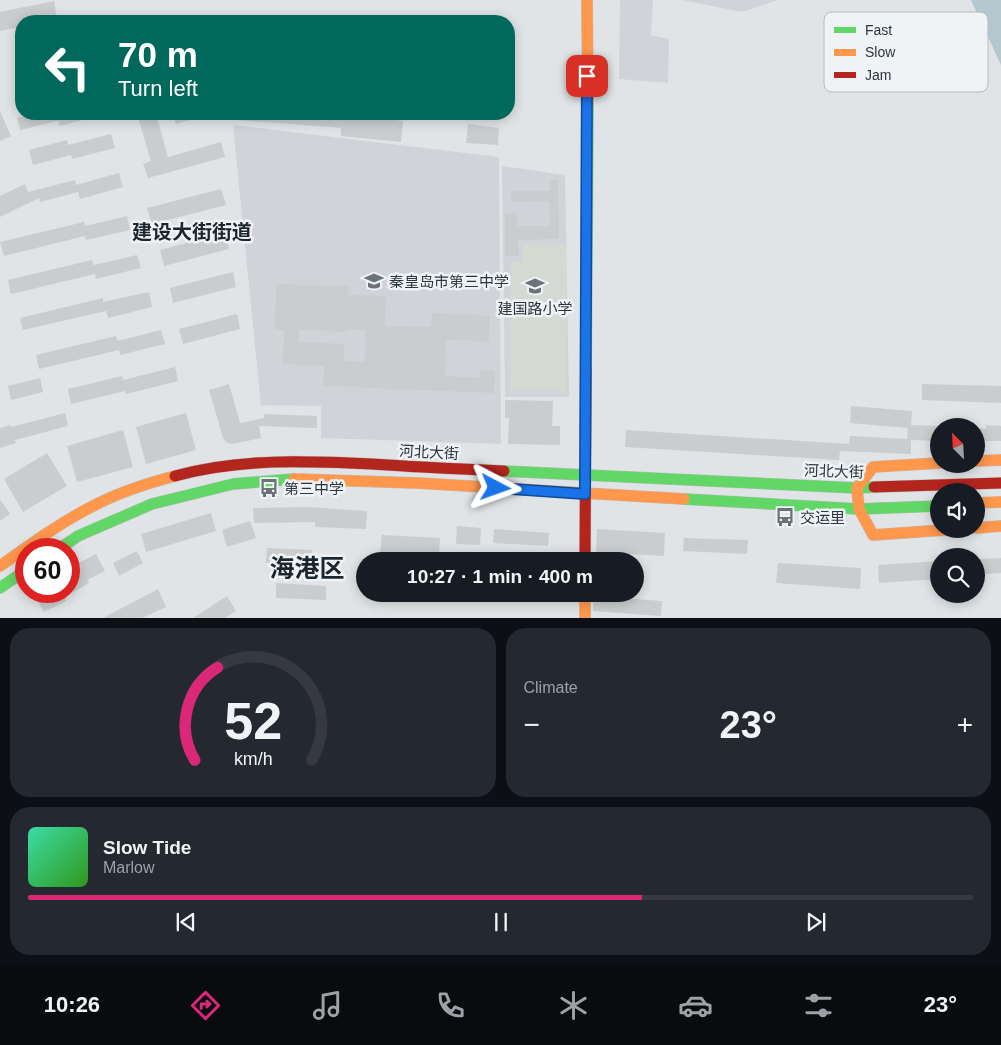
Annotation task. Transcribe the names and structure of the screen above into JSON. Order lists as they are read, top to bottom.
{
  "streets": {
    "main road": ["河北大街"]
  },
  "districts": ["建设大街街道", "海港区"],
  "places": {
    "school or university": ["秦皇岛市第三中学", "建国路小学"],
    "bus stop": ["第三中学", "交运里"]
  },
  "legend": ["Fast", "Slow", "Jam"],
  "north": "top left",
  "page": {
    "turn": ["70 m", "Turn left"],
    "limit": "60",
    "trip": "10:27 · 1 min · 400 m",
    "tile": "Climate",
    "heat": ["−", "23°", "+"],
    "song": ["Slow Tide", "Marlow"],
    "tabs": ["10:26", "23°"],
    "gauge": ["52", "km/h"]
  }
}
